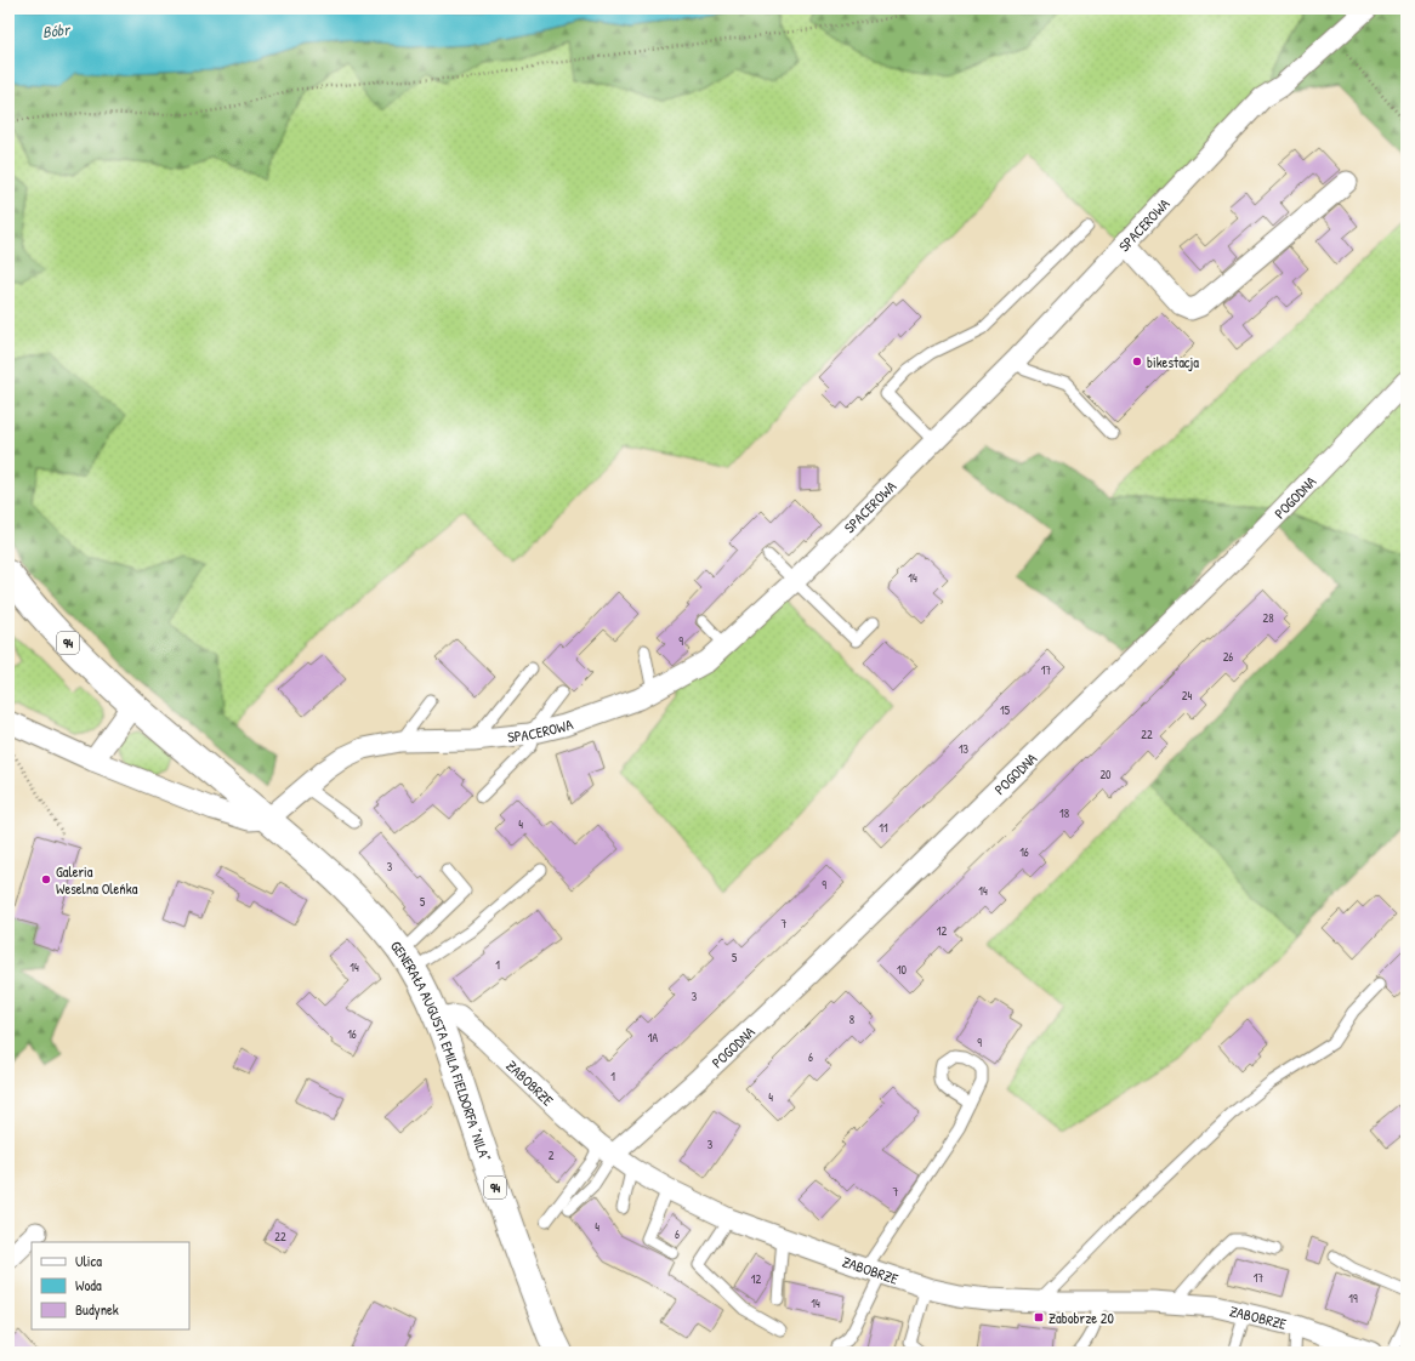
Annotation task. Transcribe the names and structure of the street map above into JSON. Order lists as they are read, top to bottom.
{
  "streets": {
    "main road": ["94", "GENERAŁA AUGUSTA EMILA FIELDORFA \"NILA\""],
    "street": ["SPACEROWA", "POGODNA", "ZABOBRZE"]
  },
  "crossings": [
    ["SPACEROWA", "GENERAŁA AUGUSTA EMILA FIELDORFA \"NILA\""],
    ["POGODNA", "ZABOBRZE"],
    ["GENERAŁA AUGUSTA EMILA FIELDORFA \"NILA\"", "ZABOBRZE"]
  ],
  "water": ["Bóbr"],
  "places": {
    "other": ["bikestacja", "Galeria Weselna Oleńka"],
    "transit": ["Zabobrze 20"]
  },
  "house_numbers": [
    "14",
    "28",
    "9",
    "26",
    "17",
    "24",
    "15",
    "22",
    "13",
    "20",
    "18",
    "4",
    "11",
    "16",
    "3",
    "9",
    "14",
    "5",
    "7",
    "12",
    "5",
    "1",
    "14",
    "10",
    "3",
    "8",
    "16",
    "1A",
    "9",
    "6",
    "1",
    "4",
    "3",
    "2",
    "7",
    "4",
    "6",
    "22",
    "17",
    "12",
    "19",
    "14"
  ],
  "legend": ["Ulica", "Woda", "Budynek"]
}
